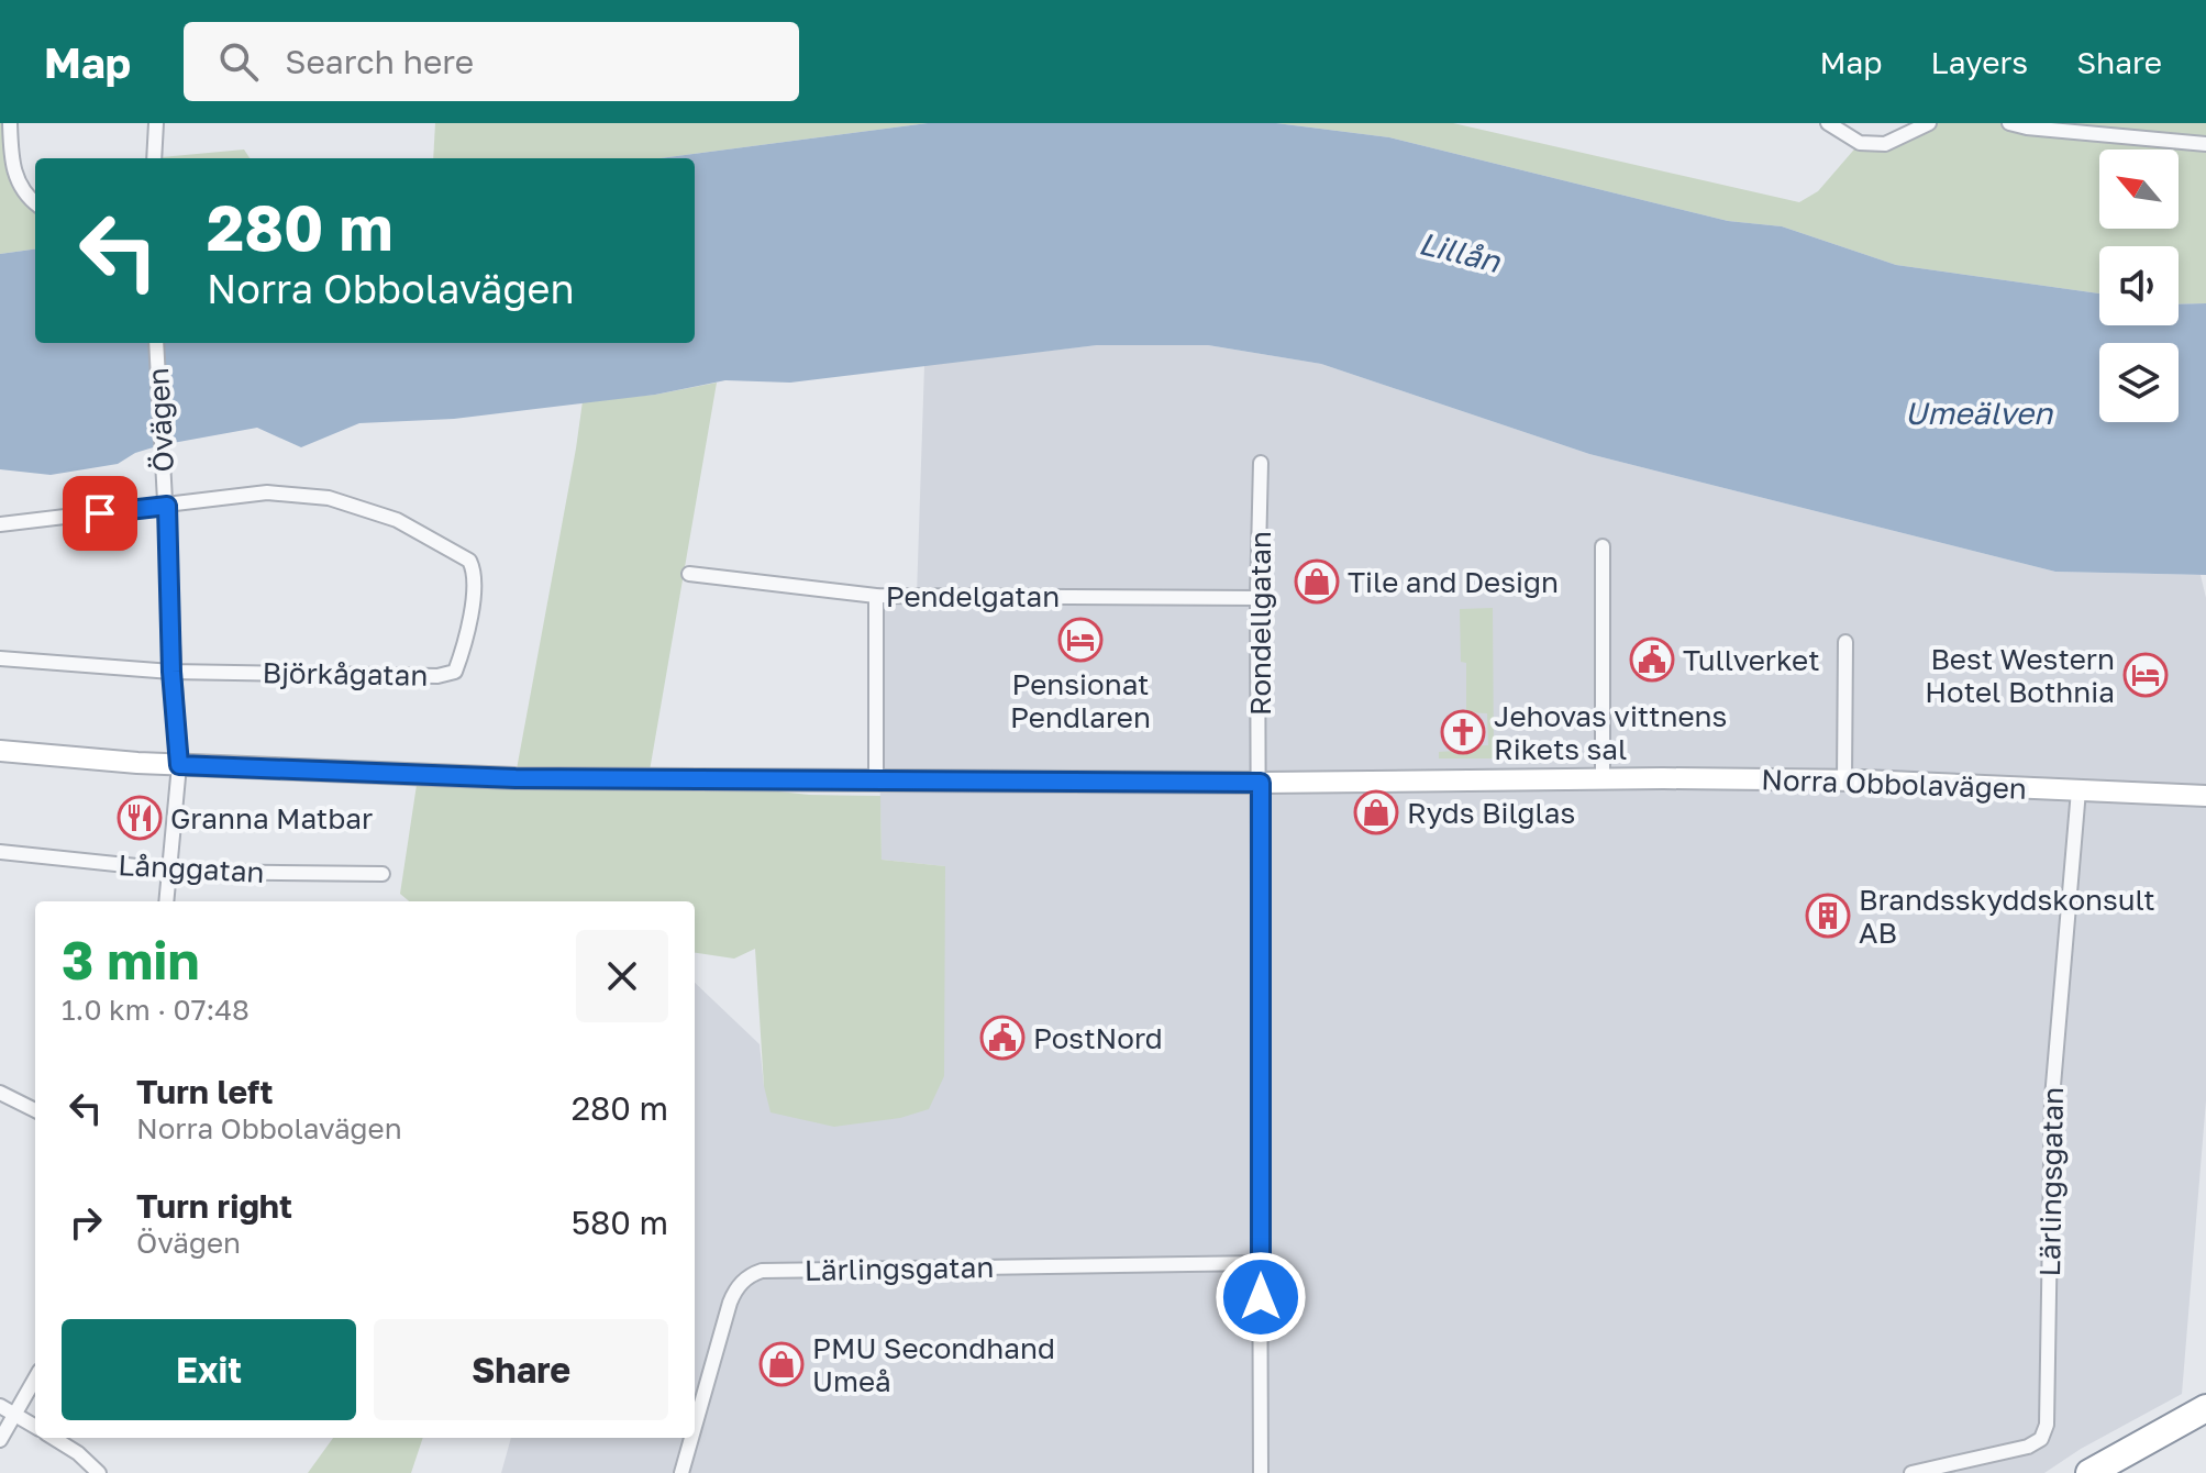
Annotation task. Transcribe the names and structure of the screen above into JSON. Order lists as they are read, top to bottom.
{
  "streets": {
    "street": [
      "Övägen",
      "Pendelgatan",
      "Rondellgatan",
      "Björkågatan",
      "Norra Obbolavägen",
      "Långgatan",
      "Lärlingsgatan"
    ]
  },
  "crossings": [
    ["Övägen", "Björkågatan"],
    ["Övägen", "Norra Obbolavägen"],
    ["Övägen", "Långgatan"],
    ["Pendelgatan", "Rondellgatan"],
    ["Rondellgatan", "Norra Obbolavägen"],
    ["Rondellgatan", "Lärlingsgatan"],
    ["Norra Obbolavägen", "Lärlingsgatan"]
  ],
  "water": ["Lillån", "Umeälven"],
  "places": {
    "shop": ["Tile and Design", "Ryds Bilglas", "PMU Secondhand Umeå"],
    "hotel": ["Pensionat Pendlaren", "Best Western Hotel Bothnia"],
    "public building": ["Tullverket", "PostNord"],
    "church": ["Jehovas vittnens Rikets sal"],
    "restaurant": ["Granna Matbar"],
    "building": ["Brandsskyddskonsult AB"]
  },
  "north": "top left",
  "page": {
    "header": "Map",
    "search": "Search here",
    "nav": ["Map", "Layers", "Share"],
    "turn": ["280 m", "Norra Obbolavägen"],
    "heading": ["3 min", "1.0 km · 07:48"],
    "list": [
      {
        "name": "Turn left",
        "note": "Norra Obbolavägen",
        "value": "280 m"
      },
      {
        "name": "Turn right",
        "note": "Övägen",
        "value": "580 m"
      }
    ],
    "buttons": ["Exit", "Share"]
  }
}
